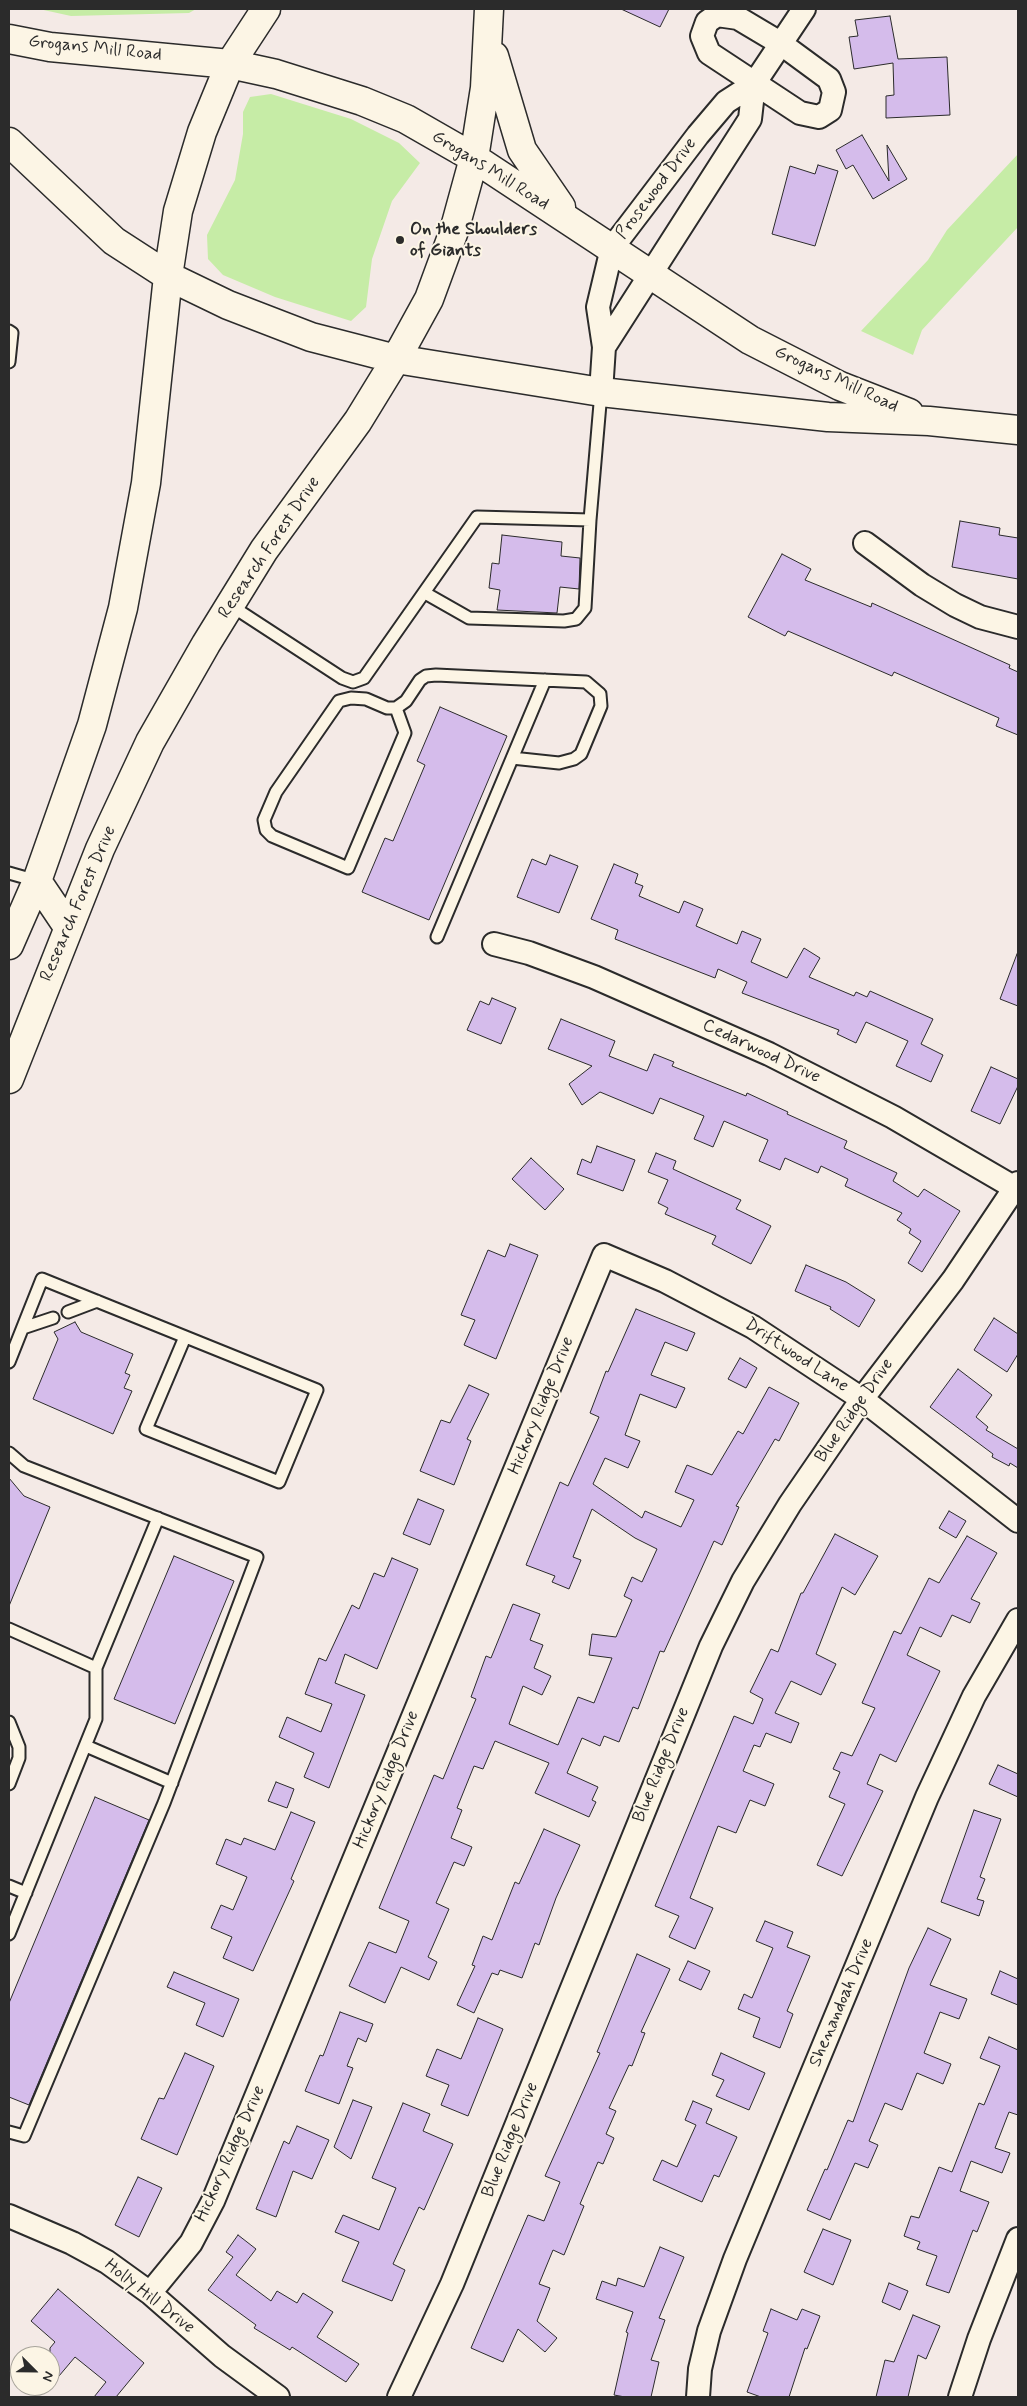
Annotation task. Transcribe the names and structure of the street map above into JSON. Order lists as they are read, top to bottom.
{
  "streets": {
    "main road": ["Grogans Mill Road", "Research Forest Drive"],
    "street": [
      "Prosewood Drive",
      "Cedarwood Drive",
      "Driftwood Lane",
      "Hickory Ridge Drive",
      "Blue Ridge Drive",
      "Shenandoah Drive",
      "Holly Hill Drive"
    ]
  },
  "crossings": [
    ["Grogans Mill Road", "Prosewood Drive"],
    ["Grogans Mill Road", "Research Forest Drive"],
    ["Cedarwood Drive", "Blue Ridge Drive"],
    ["Driftwood Lane", "Hickory Ridge Drive"],
    ["Driftwood Lane", "Blue Ridge Drive"],
    ["Hickory Ridge Drive", "Holly Hill Drive"]
  ],
  "places": ["On the Shoulders of Giants"],
  "north": "bottom right"
}
